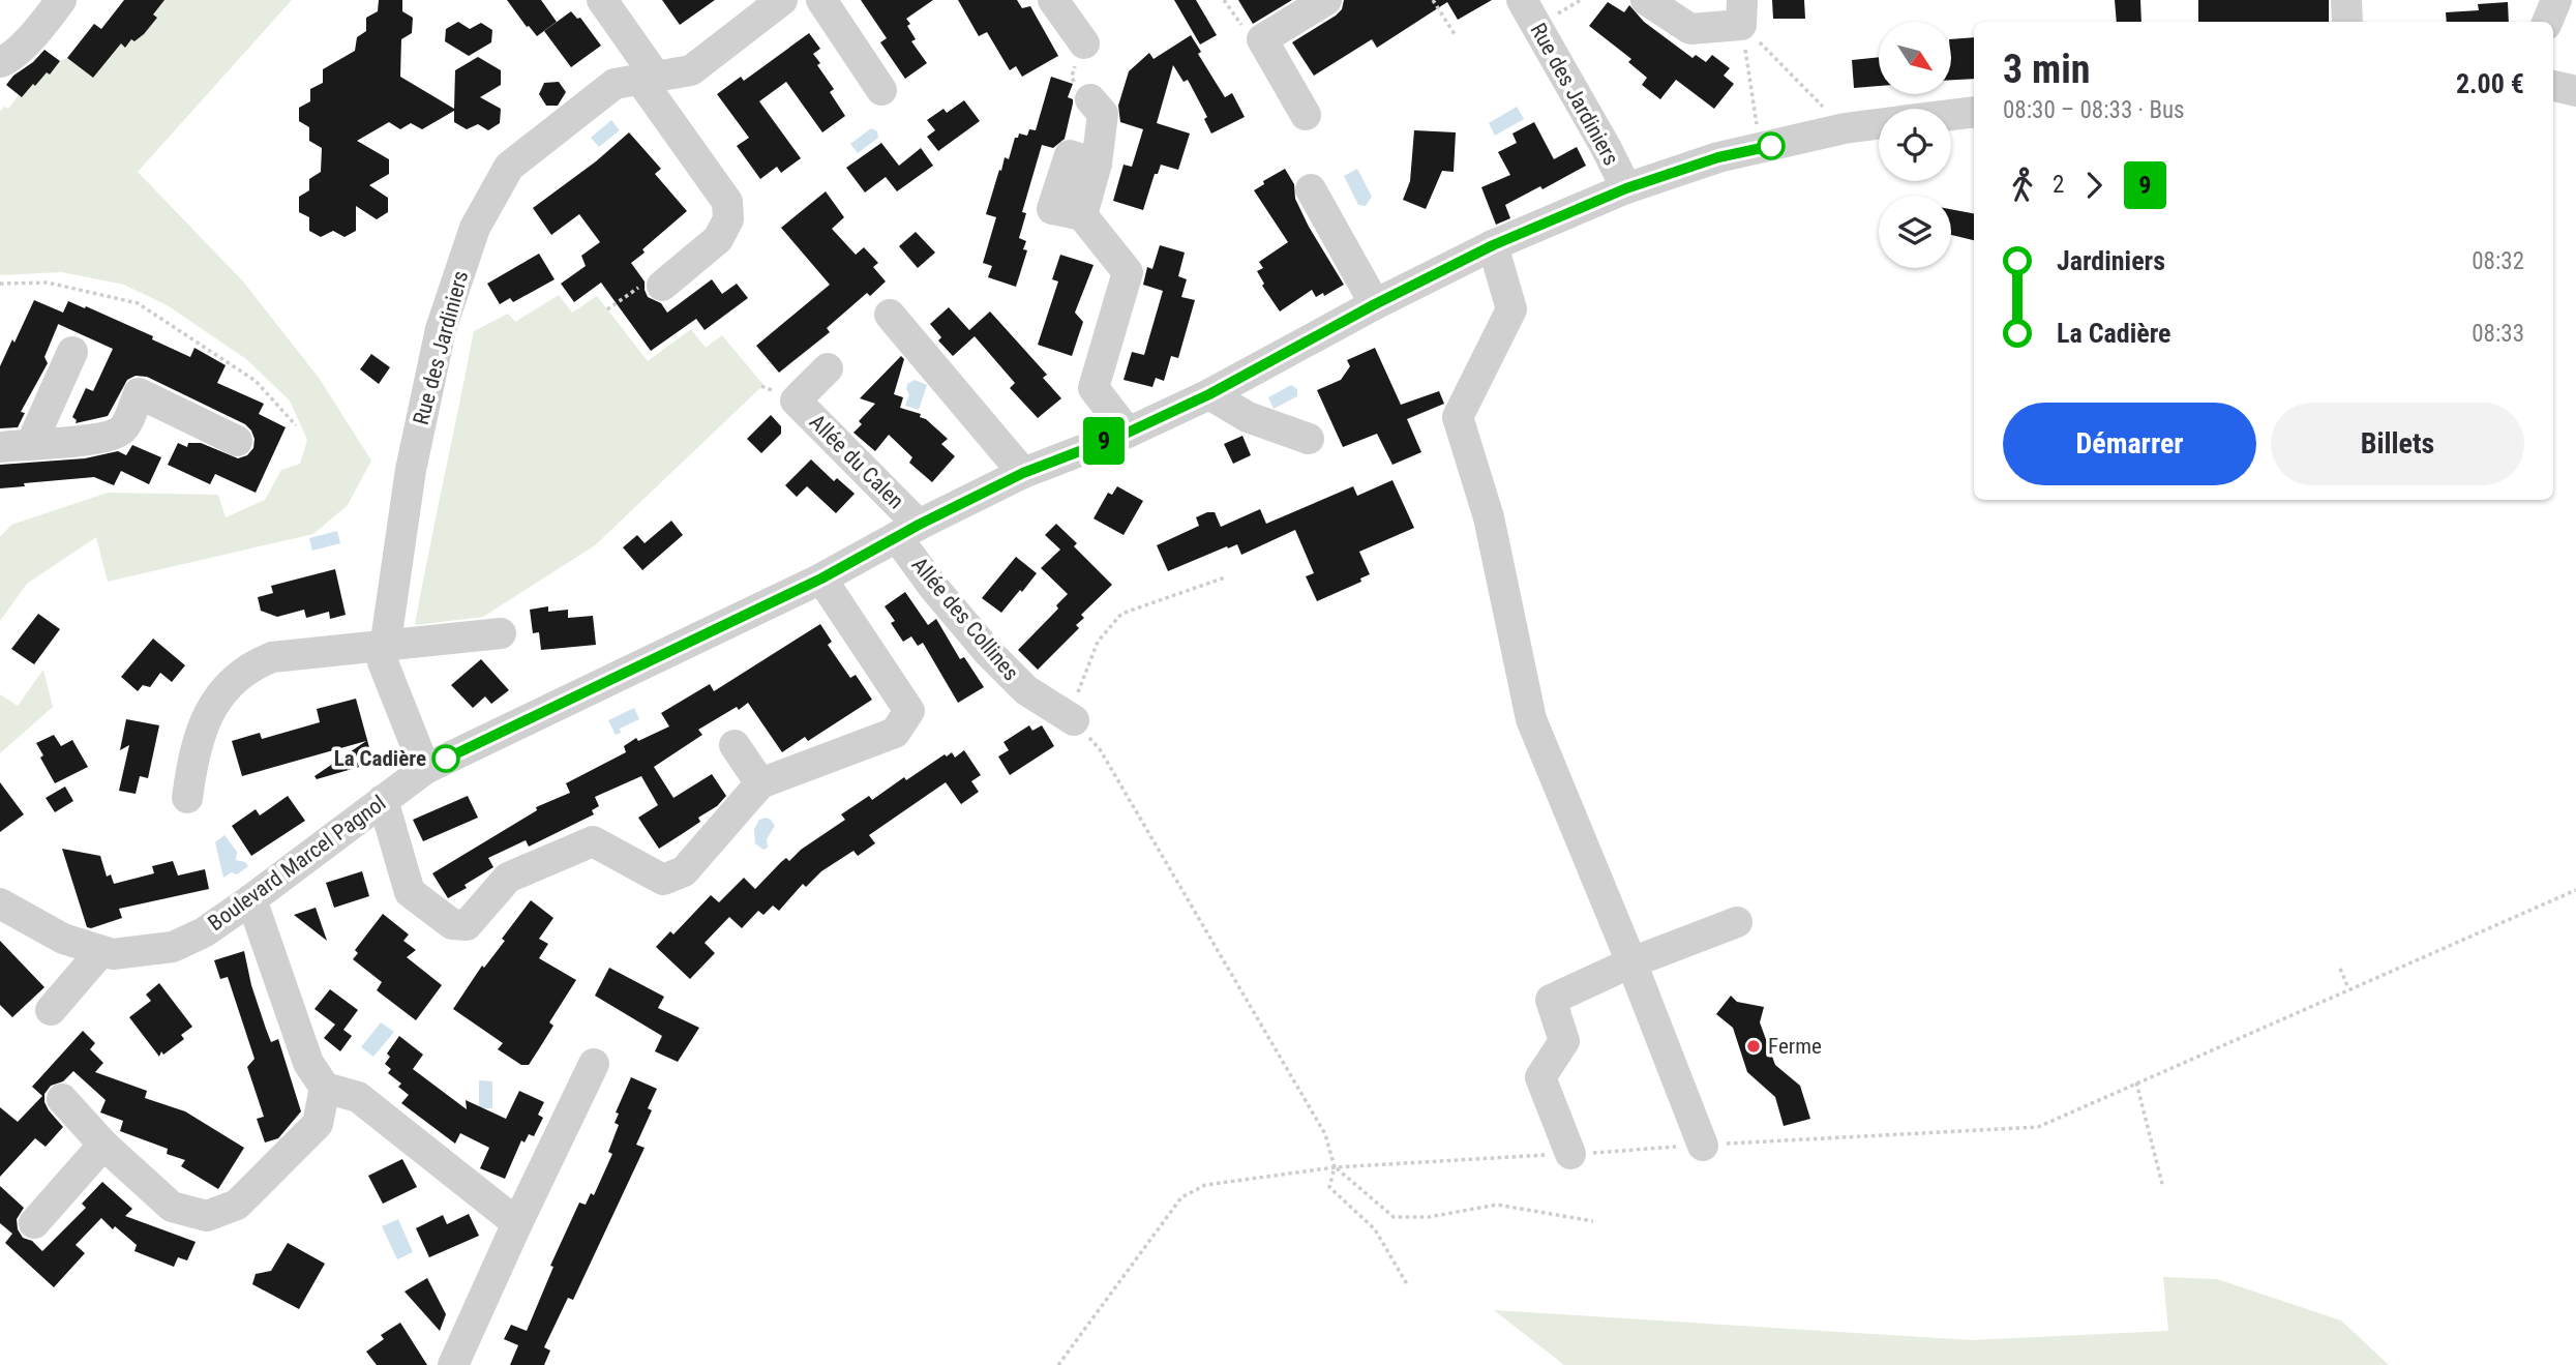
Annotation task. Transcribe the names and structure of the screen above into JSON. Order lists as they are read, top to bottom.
{
  "streets": {
    "street": [
      "Rue des Jardiniers",
      "Allée du Calen",
      "Allée des Collines",
      "Boulevard Marcel Pagnol"
    ]
  },
  "crossings": [
    ["Rue des Jardiniers", "Boulevard Marcel Pagnol"],
    ["Allée du Calen", "Allée des Collines"],
    ["Allée du Calen", "Boulevard Marcel Pagnol"],
    ["Allée des Collines", "Boulevard Marcel Pagnol"]
  ],
  "places": ["La Cadière", "Ferme"],
  "lines": ["bus line 9"],
  "north": "bottom right",
  "page": {
    "on_map": "9",
    "heading": ["3 min", "08:30 – 08:33 · Bus", "2.00 €"],
    "legs": ["2", "9"],
    "list": [
      {
        "name": "Jardiniers",
        "value": "08:32"
      },
      {
        "name": "La Cadière",
        "value": "08:33"
      }
    ],
    "buttons": ["Démarrer", "Billets"]
  }
}
